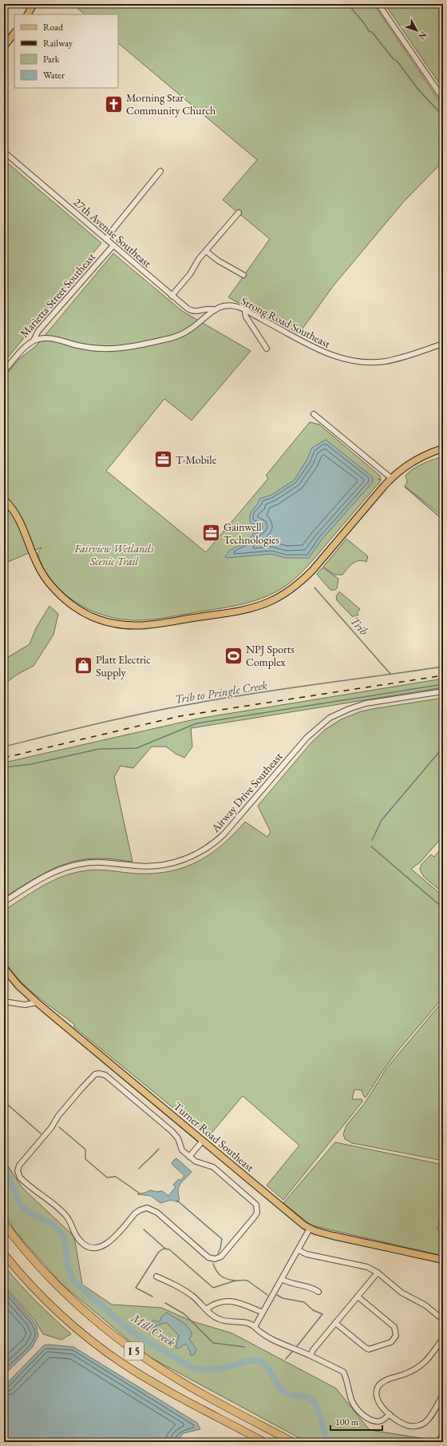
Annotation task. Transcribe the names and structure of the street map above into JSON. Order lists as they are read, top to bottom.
{
  "streets": {
    "highway": ["I 5"],
    "main road": ["Turner Road Southeast"],
    "street": [
      "27th Avenue Southeast",
      "Marietta Street Southeast",
      "Strong Road Southeast",
      "Airway Drive Southeast"
    ]
  },
  "crossings": [
    ["27th Avenue Southeast", "Marietta Street Southeast"],
    ["27th Avenue Southeast", "Strong Road Southeast"],
    ["Marietta Street Southeast", "Strong Road Southeast"]
  ],
  "water": ["Trib", "Trib to Pringle Creek", "Mill Creek"],
  "parks": ["Fairview Wetlands Scenic Trail"],
  "places": {
    "church": ["Morning Star Community Church"],
    "office": ["T-Mobile", "Gainwell Technologies"],
    "sports": ["NPJ Sports Complex"],
    "shop": ["Platt Electric Supply"]
  },
  "legend": [
    "Road",
    "Railway",
    "Park",
    "Water"
  ],
  "scale_bar": "100 m",
  "north": "bottom right"
}
